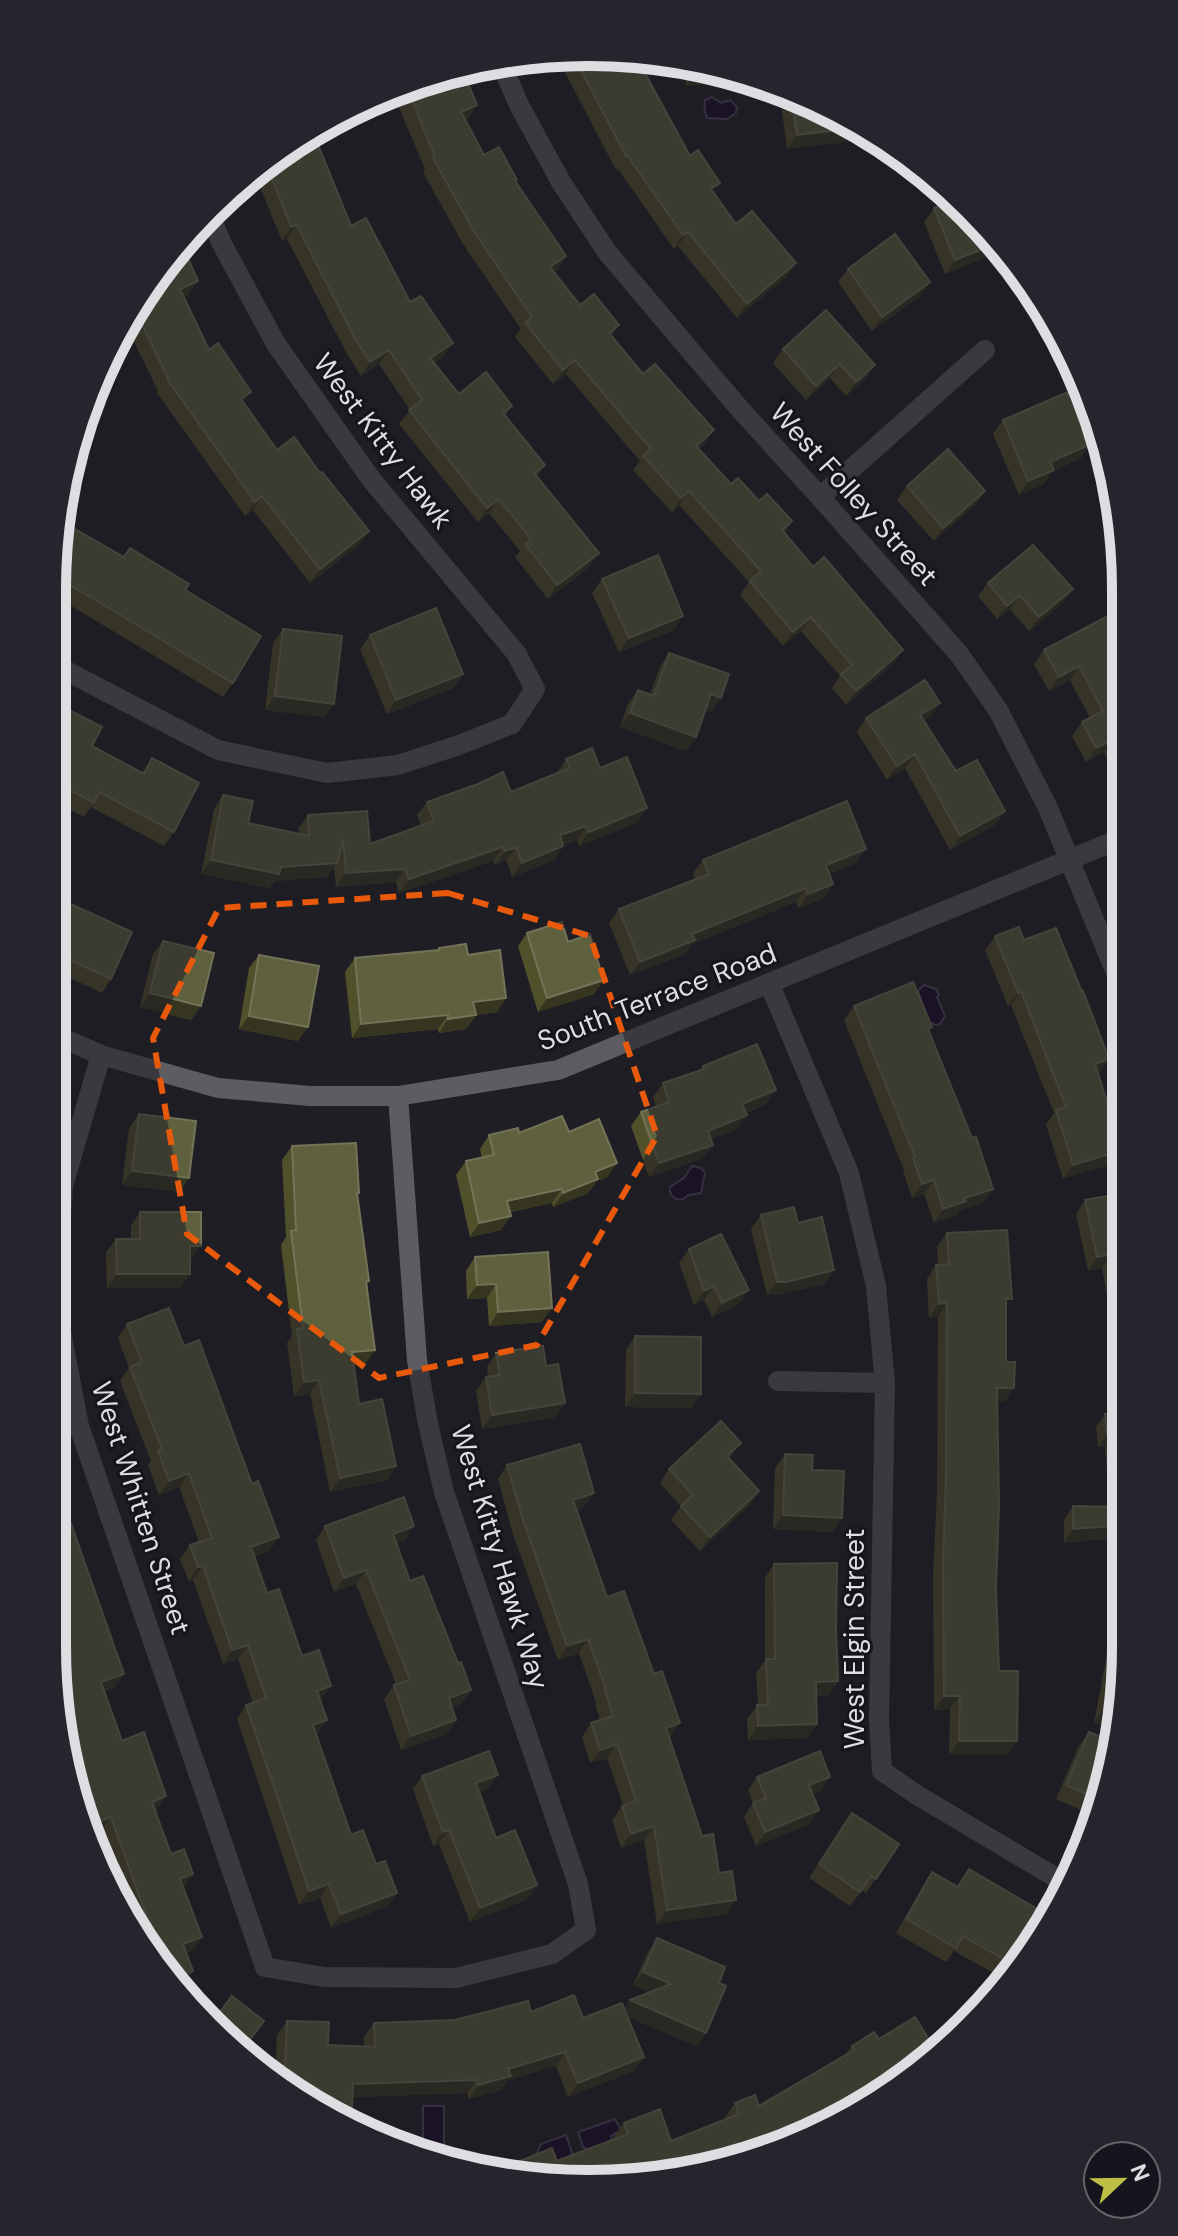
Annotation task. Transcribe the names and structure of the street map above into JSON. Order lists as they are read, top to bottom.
{
  "streets": {
    "street": [
      "West Kitty Hawk",
      "West Folley Street",
      "South Terrace Road",
      "West Whitten Street",
      "West Kitty Hawk Way",
      "West Elgin Street"
    ]
  },
  "crossings": [
    ["West Folley Street", "South Terrace Road"],
    ["South Terrace Road", "West Whitten Street"],
    ["South Terrace Road", "West Kitty Hawk Way"],
    ["South Terrace Road", "West Elgin Street"],
    ["West Whitten Street", "West Kitty Hawk Way"]
  ],
  "north": "right"
}
